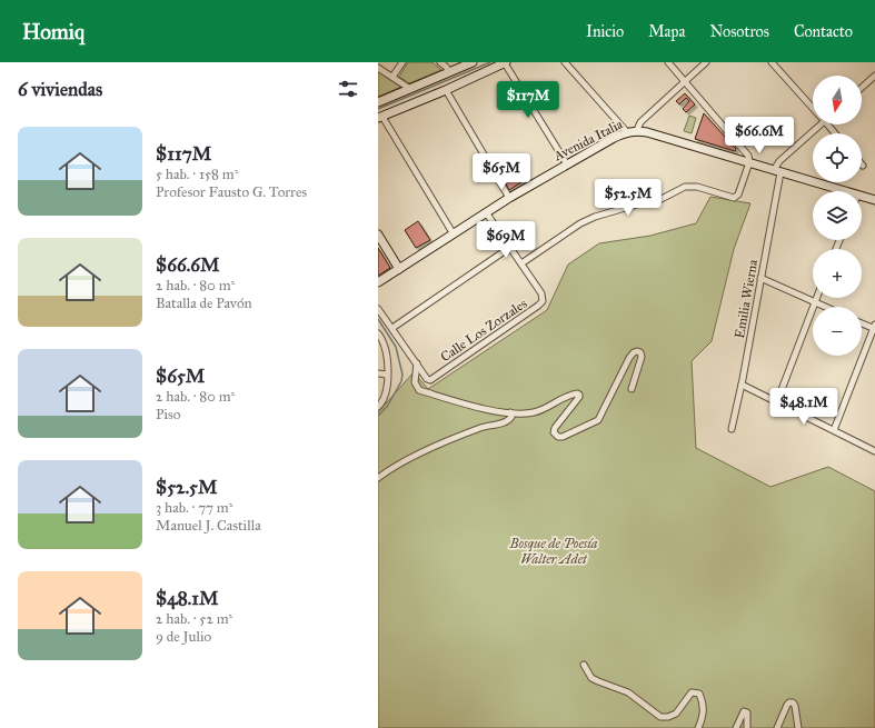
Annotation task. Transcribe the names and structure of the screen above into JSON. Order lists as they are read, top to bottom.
{
  "streets": {
    "main road": ["Avenida Italia"],
    "street": ["Emilia Wierna", "Calle Los Zorzales"]
  },
  "parks": ["Bosque de Poesía Walter Adet"],
  "north": "bottom",
  "page": {
    "header": "Homiq",
    "nav": [
      "Inicio",
      "Mapa",
      "Nosotros",
      "Contacto"
    ],
    "heading": "6 viviendas",
    "map_buttons": ["+", "−"],
    "price": [
      "$117M",
      "$66.6M",
      "$65M",
      "$52.5M",
      "$69M",
      "$48.1M"
    ],
    "list": [
      {
        "name": "$117M",
        "note": "5 hab. · 158 m² · Profesor Fausto G. Torres"
      },
      {
        "name": "$66.6M",
        "note": "2 hab. · 80 m² · Batalla de Pavón"
      },
      {
        "name": "$65M",
        "note": "2 hab. · 80 m² · Piso"
      },
      {
        "name": "$52.5M",
        "note": "3 hab. · 77 m² · Manuel J. Castilla"
      },
      {
        "name": "$48.1M",
        "note": "2 hab. · 52 m² · 9 de Julio"
      }
    ]
  }
}
